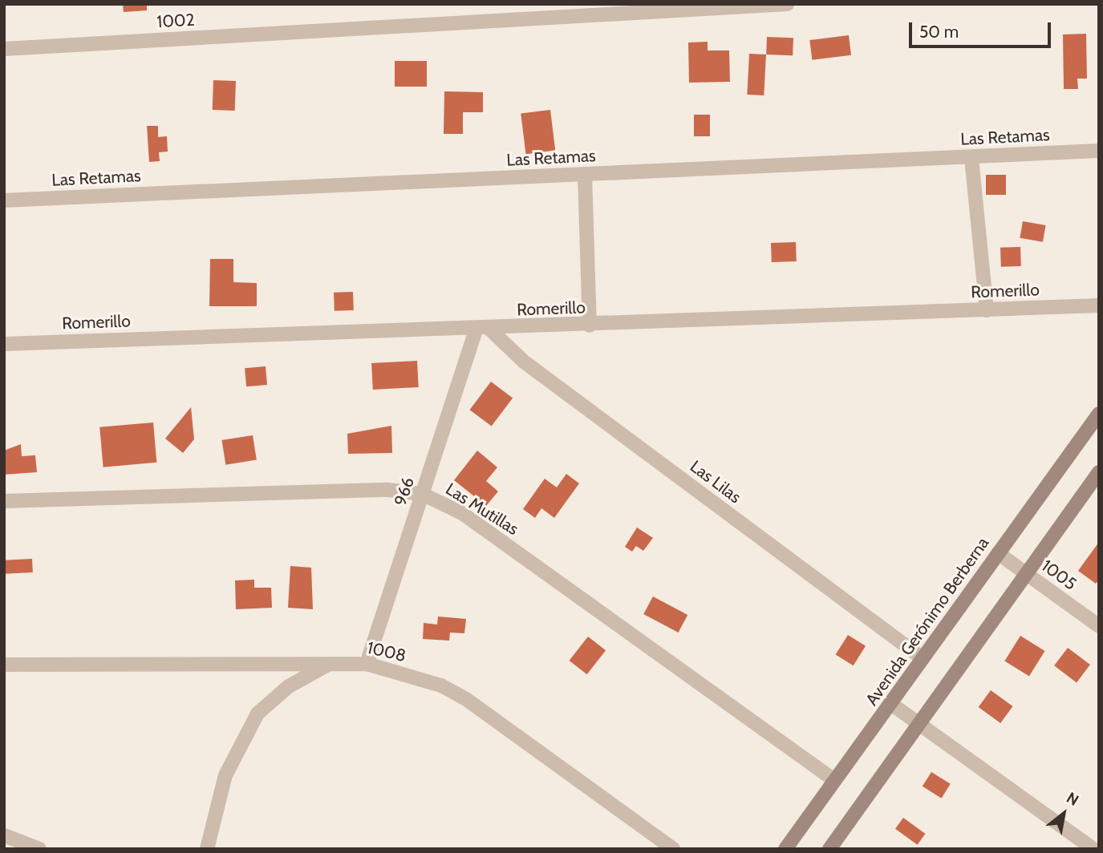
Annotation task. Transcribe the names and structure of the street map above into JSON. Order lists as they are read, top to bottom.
{
  "streets": {
    "street": [
      "1002",
      "Las Retamas",
      "Romerillo",
      "Las Lilas",
      "966",
      "Las Mutillas",
      "1005",
      "Avenida Gerónimo Berberna",
      "1008"
    ]
  },
  "crossings": [
    ["Romerillo", "Las Lilas"],
    ["Romerillo", "966"],
    ["Las Lilas", "Avenida Gerónimo Berberna"],
    ["966", "Las Mutillas"],
    ["966", "1008"],
    ["Las Mutillas", "Avenida Gerónimo Berberna"],
    ["1005", "Avenida Gerónimo Berberna"]
  ],
  "scale_bar": "50 m",
  "north": "top right"
}
